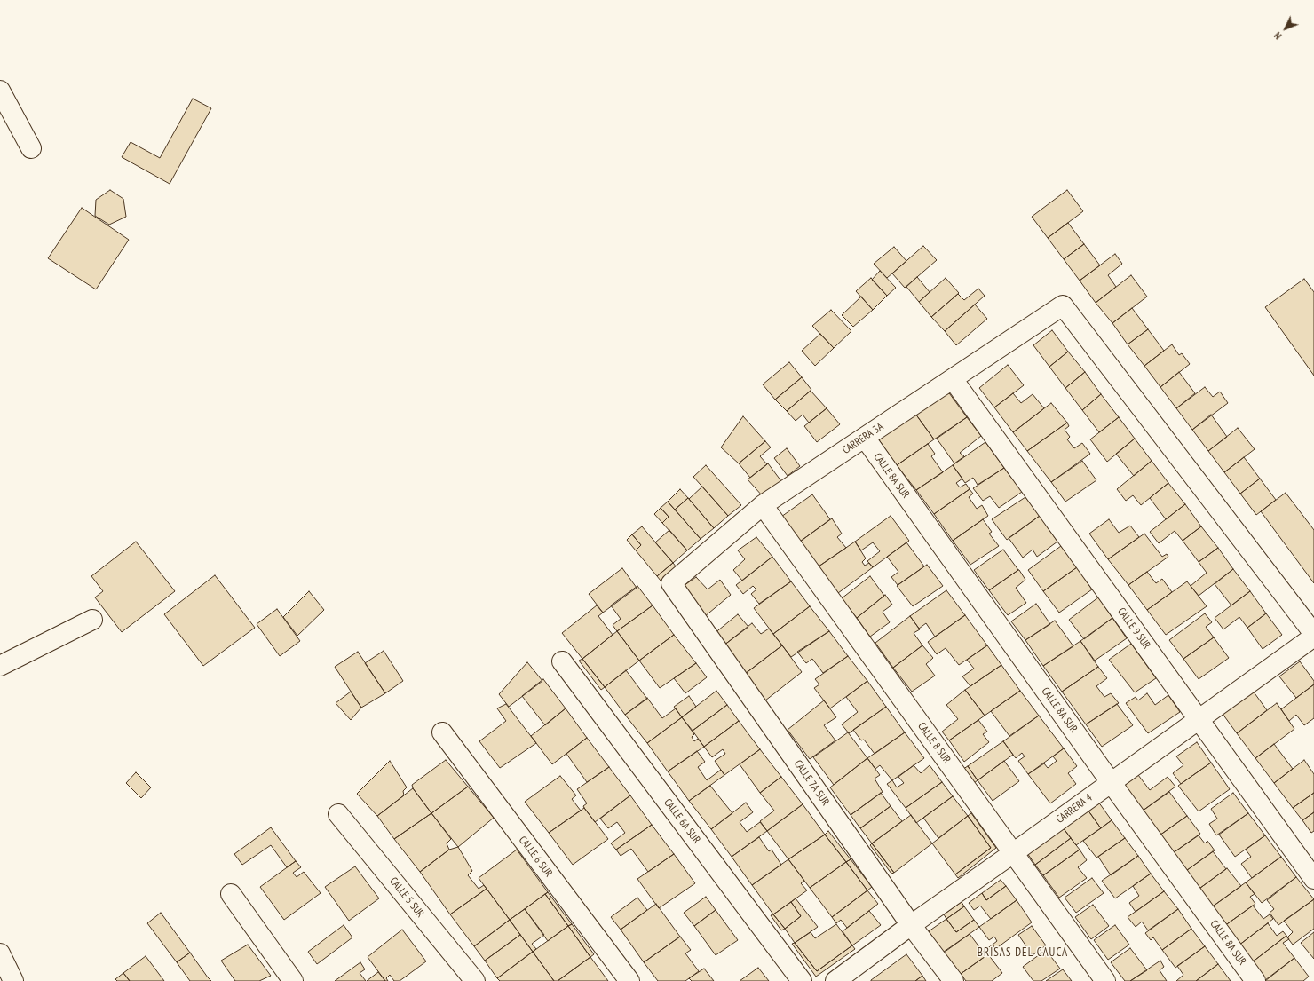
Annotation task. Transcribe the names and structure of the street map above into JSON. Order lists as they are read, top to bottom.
{
  "streets": {
    "main road": [
      "CARRERA 3A",
      "CALLE 8A SUR",
      "CALLE 9 SUR",
      "CALLE 8 SUR",
      "CALLE 7A SUR",
      "CARRERA 4",
      "CALLE 6A SUR",
      "CALLE 6 SUR",
      "CALLE 5 SUR"
    ]
  },
  "crossings": [
    ["CARRERA 3A", "CALLE 8A SUR"],
    ["CARRERA 3A", "CALLE 9 SUR"],
    ["CARRERA 3A", "CALLE 8 SUR"],
    ["CARRERA 3A", "CALLE 7A SUR"],
    ["CALLE 8A SUR", "CARRERA 4"],
    ["CALLE 9 SUR", "CARRERA 4"],
    ["CALLE 8 SUR", "CARRERA 4"],
    ["CALLE 7A SUR", "CARRERA 4"]
  ],
  "districts": ["BRISAS DEL CAUCA"],
  "north": "bottom left"
}
